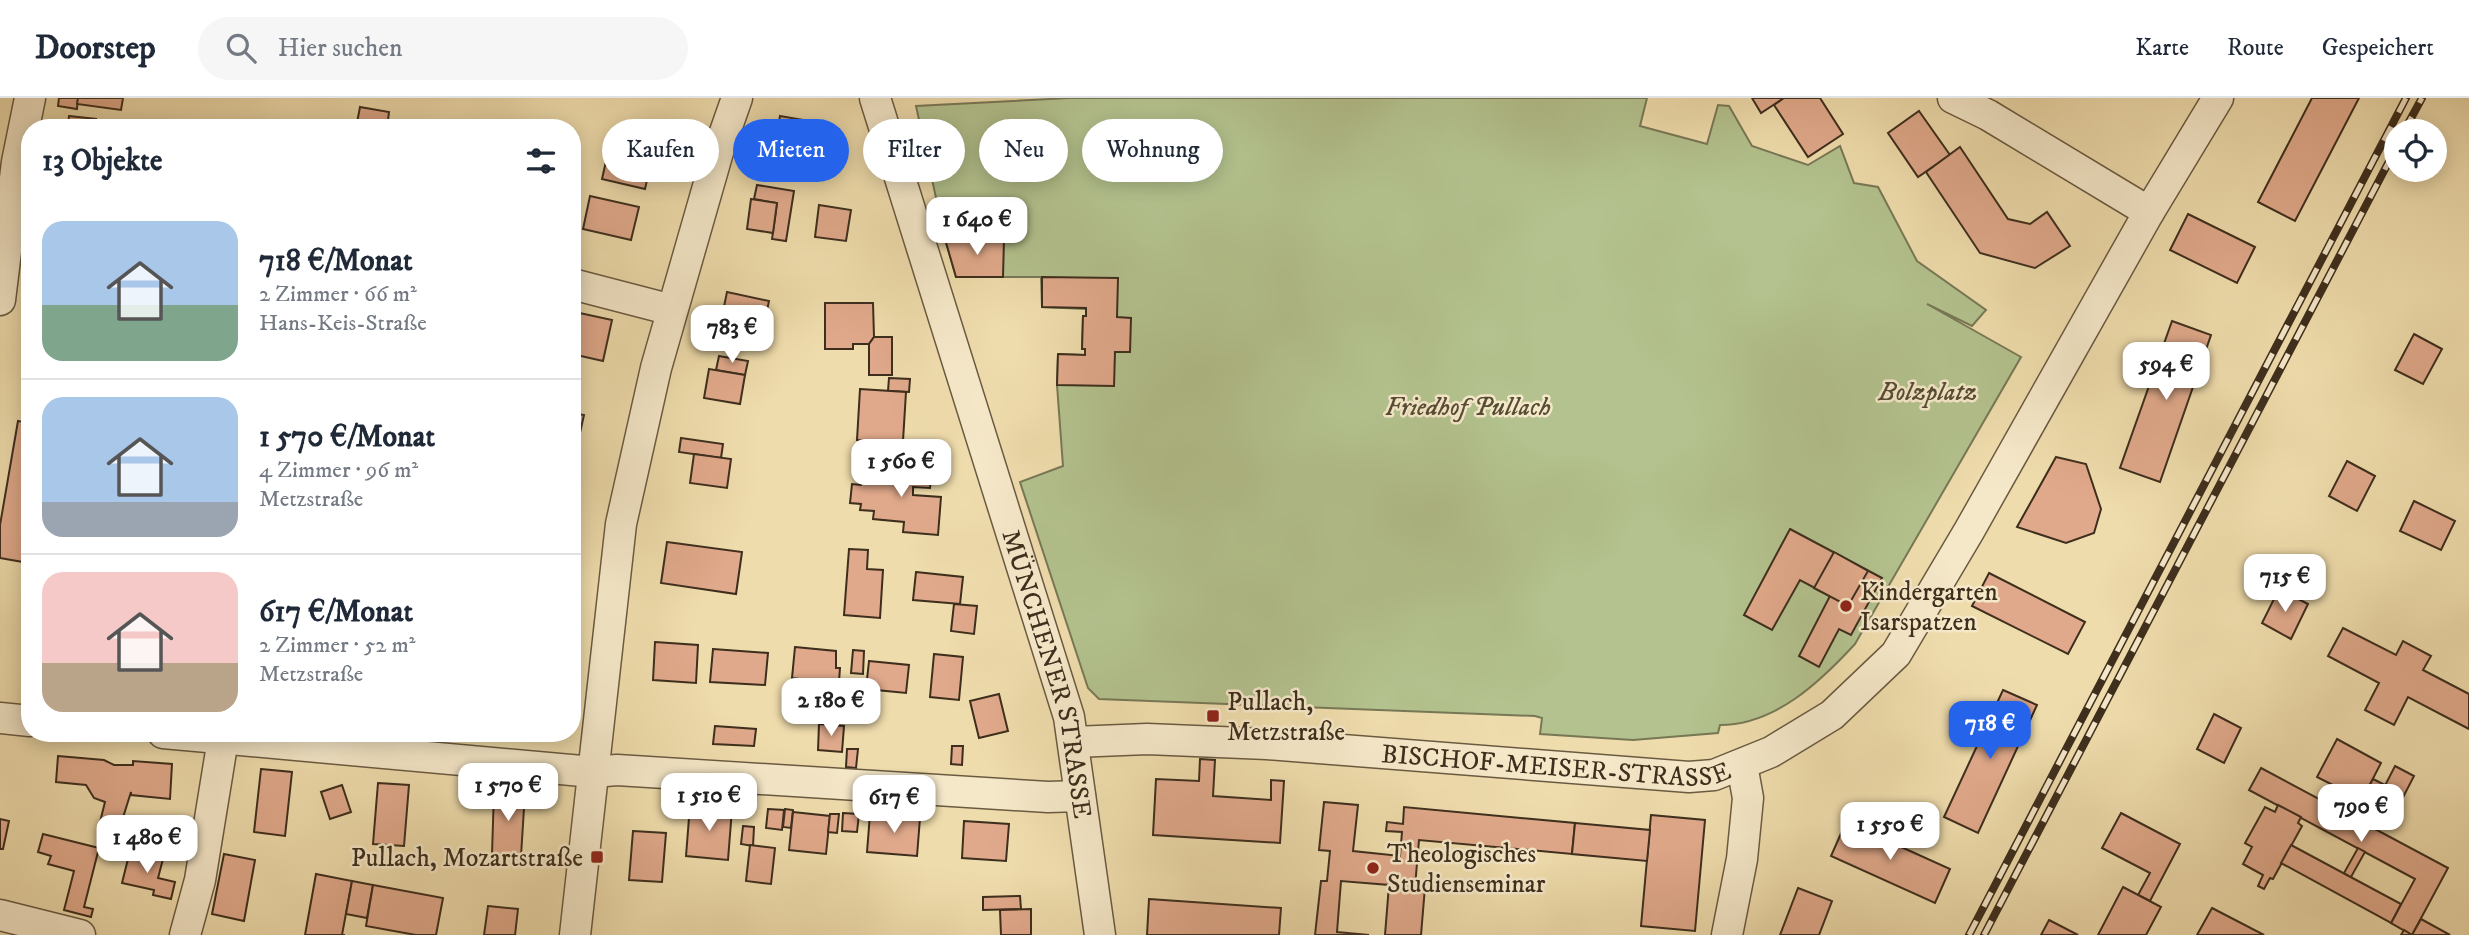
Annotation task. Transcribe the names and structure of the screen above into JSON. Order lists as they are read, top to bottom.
{
  "streets": {
    "street": ["MÜNCHENER STRASSE", "BISCHOF-MEISER-STRASSE"]
  },
  "crossings": [
    ["MÜNCHENER STRASSE", "BISCHOF-MEISER-STRASSE"]
  ],
  "parks": ["Bolzplatz", "Friedhof Pullach"],
  "places": {
    "other": ["Kindergarten Isarspatzen", "Theologisches Studienseminar"],
    "transit": ["Pullach, Metzstraße", "Pullach, Mozartstraße"]
  },
  "page": {
    "header": "Doorstep",
    "search": "Hier suchen",
    "nav": ["Karte", "Route", "Gespeichert"],
    "chip": [
      "Kaufen",
      "Mieten",
      "Filter",
      "Neu",
      "Wohnung"
    ],
    "heading": "13 Objekte",
    "price": [
      "1 640 €",
      "783 €",
      "594 €",
      "1 560 €",
      "715 €",
      "2 180 €",
      "718 €",
      "1 570 €",
      "1 510 €",
      "617 €",
      "790 €",
      "1 550 €",
      "1 480 €"
    ],
    "list": [
      {
        "name": "718 €/Monat",
        "note": "2 Zimmer · 66 m² · Hans-Keis-Straße"
      },
      {
        "name": "1 570 €/Monat",
        "note": "4 Zimmer · 96 m² · Metzstraße"
      },
      {
        "name": "617 €/Monat",
        "note": "2 Zimmer · 52 m² · Metzstraße"
      }
    ]
  }
}
